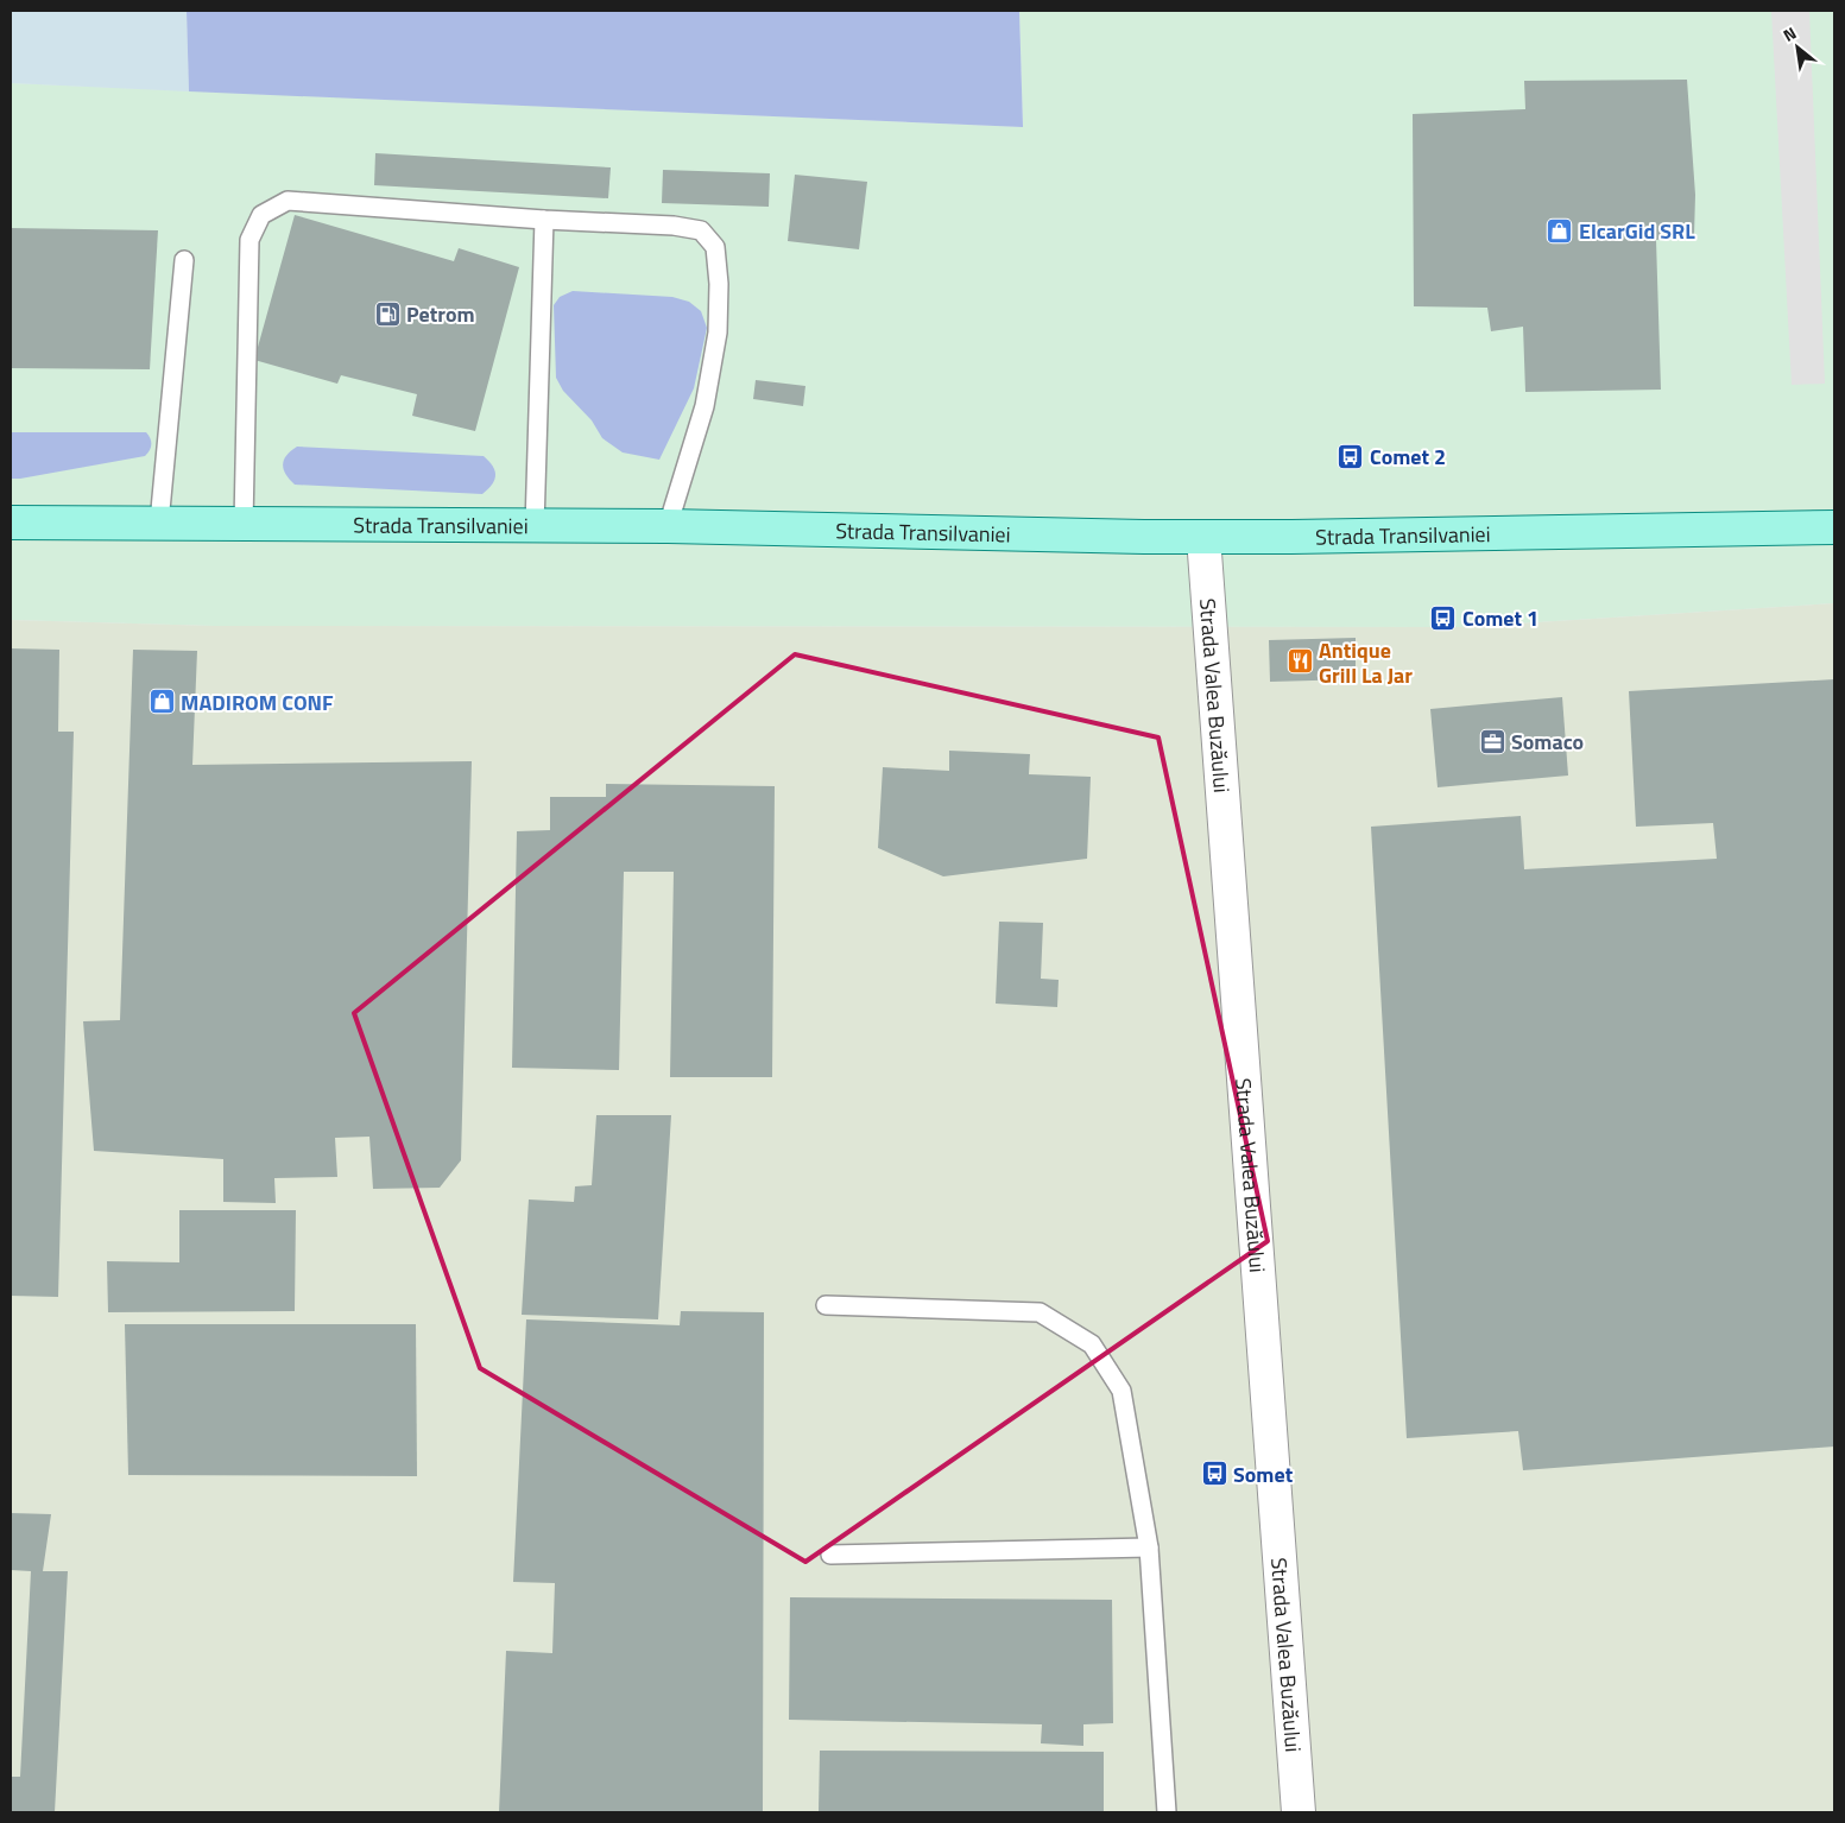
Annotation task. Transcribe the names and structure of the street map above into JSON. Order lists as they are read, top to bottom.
{
  "streets": {
    "main road": ["Strada Transilvaniei"],
    "street": ["Strada Valea Buzăului"]
  },
  "crossings": [
    ["Strada Transilvaniei", "Strada Valea Buzăului"]
  ],
  "places": {
    "shop": ["ElcarGid SRL", "MADIROM CONF"],
    "fuel station": ["Petrom"],
    "bus stop": ["Comet 2", "Comet 1", "Somet"],
    "restaurant": ["Antique Grill La Jar"],
    "office": ["Somaco"]
  },
  "north": "top left"
}
